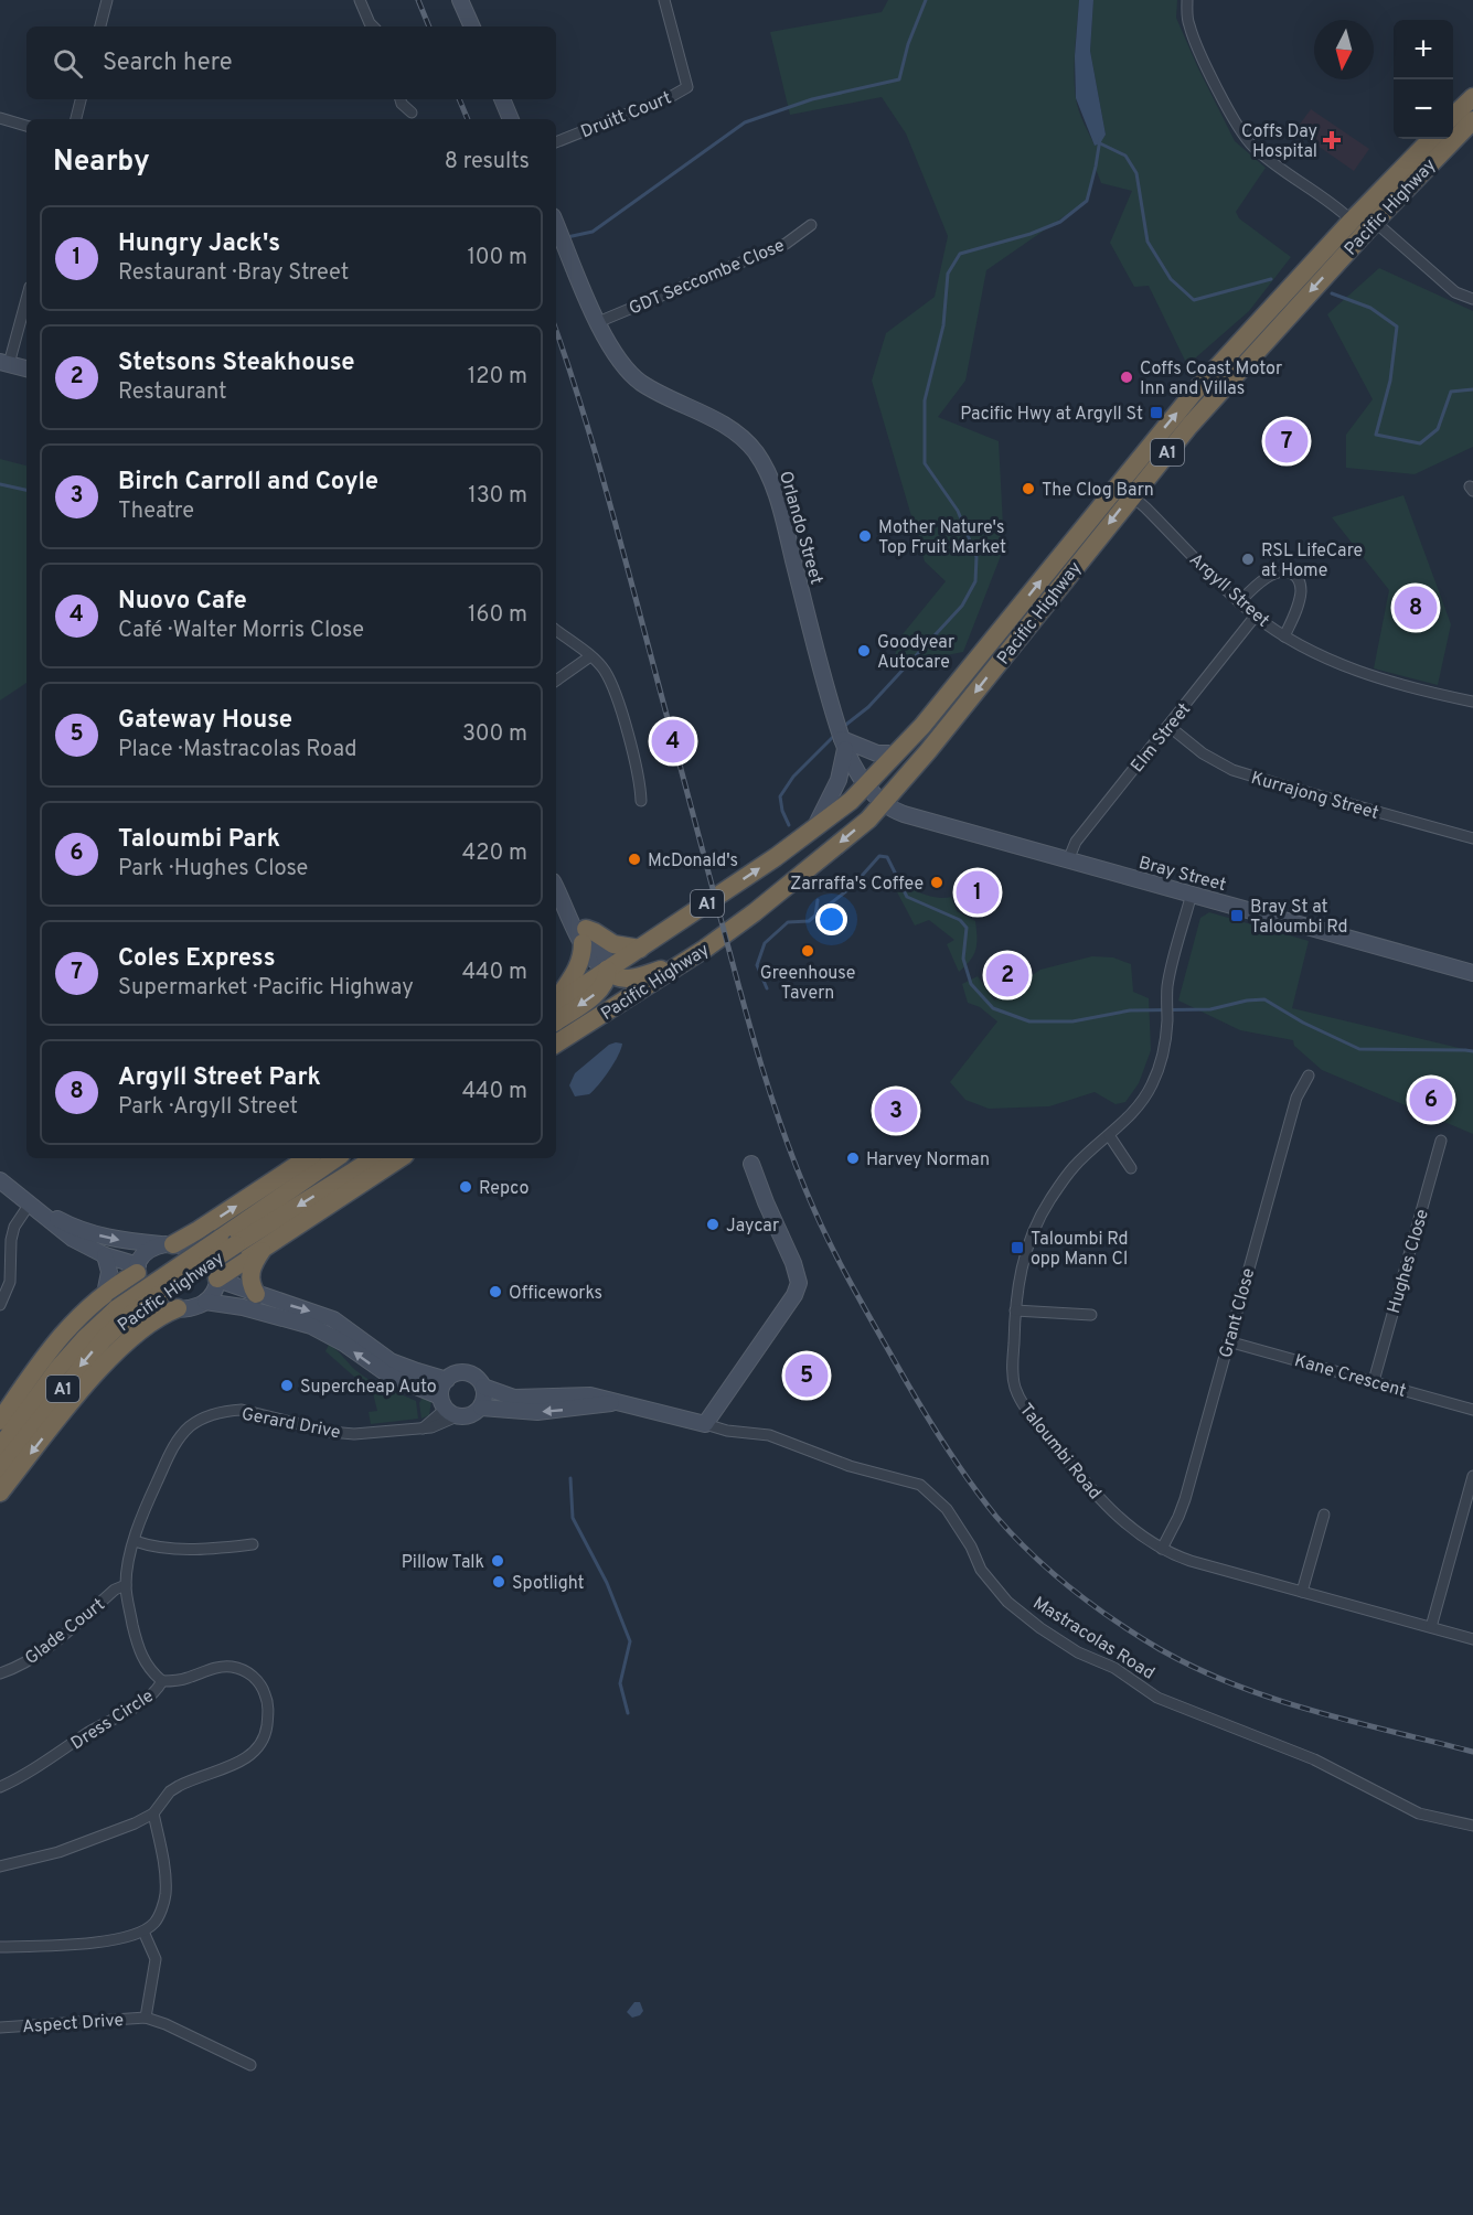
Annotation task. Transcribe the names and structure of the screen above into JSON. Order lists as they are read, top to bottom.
{
  "streets": {
    "highway": ["Pacific Highway", "A1"],
    "street": [
      "Druitt Court",
      "GDT Seccombe Close",
      "Orlando Street",
      "Argyll Street",
      "Elm Street",
      "Kurrajong Street",
      "Bray Street",
      "Hughes Close",
      "Grant Close",
      "Kane Crescent",
      "Gerard Drive",
      "Taloumbi Road",
      "Glade Court",
      "Mastracolas Road",
      "Dress Circle",
      "Aspect Drive"
    ]
  },
  "crossings": [
    ["Pacific Highway", "Orlando Street"],
    ["Pacific Highway", "Argyll Street"],
    ["Pacific Highway", "Bray Street"],
    ["GDT Seccombe Close", "Orlando Street"],
    ["Orlando Street", "Bray Street"],
    ["Argyll Street", "Elm Street"],
    ["Elm Street", "Kurrajong Street"],
    ["Elm Street", "Bray Street"],
    ["Bray Street", "Taloumbi Road"],
    ["Hughes Close", "Kane Crescent"],
    ["Grant Close", "Kane Crescent"],
    ["Grant Close", "Taloumbi Road"],
    ["Gerard Drive", "Glade Court"],
    ["Gerard Drive", "Mastracolas Road"]
  ],
  "places": {
    "health": ["Coffs Day Hospital"],
    "other": [
      "Coffs Coast Motor Inn and Villas",
      "The Clog Barn",
      "Mother Nature's Top Fruit Market",
      "RSL LifeCare at Home",
      "Goodyear Autocare",
      "McDonald's",
      "Zarraffa's Coffee",
      "Greenhouse Tavern",
      "Harvey Norman",
      "Repco",
      "Jaycar",
      "Officeworks",
      "Supercheap Auto",
      "Pillow Talk",
      "Spotlight"
    ],
    "transit": ["Pacific Hwy at Argyll St", "Bray St at Taloumbi Rd", "Taloumbi Rd opp Mann Cl"]
  },
  "north": "bottom",
  "page": {
    "map_buttons": ["+", "−"],
    "search": "Search here",
    "heading": ["Nearby", "8 results"],
    "list": [
      {
        "mark": "1",
        "name": "Hungry Jack's",
        "note": "Restaurant · Bray Street",
        "value": "100 m"
      },
      {
        "mark": "2",
        "name": "Stetsons Steakhouse",
        "note": "Restaurant",
        "value": "120 m"
      },
      {
        "mark": "3",
        "name": "Birch Carroll and Coyle",
        "note": "Theatre",
        "value": "130 m"
      },
      {
        "mark": "4",
        "name": "Nuovo Cafe",
        "note": "Café · Walter Morris Close",
        "value": "160 m"
      },
      {
        "mark": "5",
        "name": "Gateway House",
        "note": "Place · Mastracolas Road",
        "value": "300 m"
      },
      {
        "mark": "6",
        "name": "Taloumbi Park",
        "note": "Park · Hughes Close",
        "value": "420 m"
      },
      {
        "mark": "7",
        "name": "Coles Express",
        "note": "Supermarket · Pacific Highway",
        "value": "440 m"
      },
      {
        "mark": "8",
        "name": "Argyll Street Park",
        "note": "Park · Argyll Street",
        "value": "440 m"
      }
    ],
    "pins": [
      "7",
      "8",
      "4",
      "1",
      "2",
      "6",
      "3",
      "5"
    ]
  }
}
